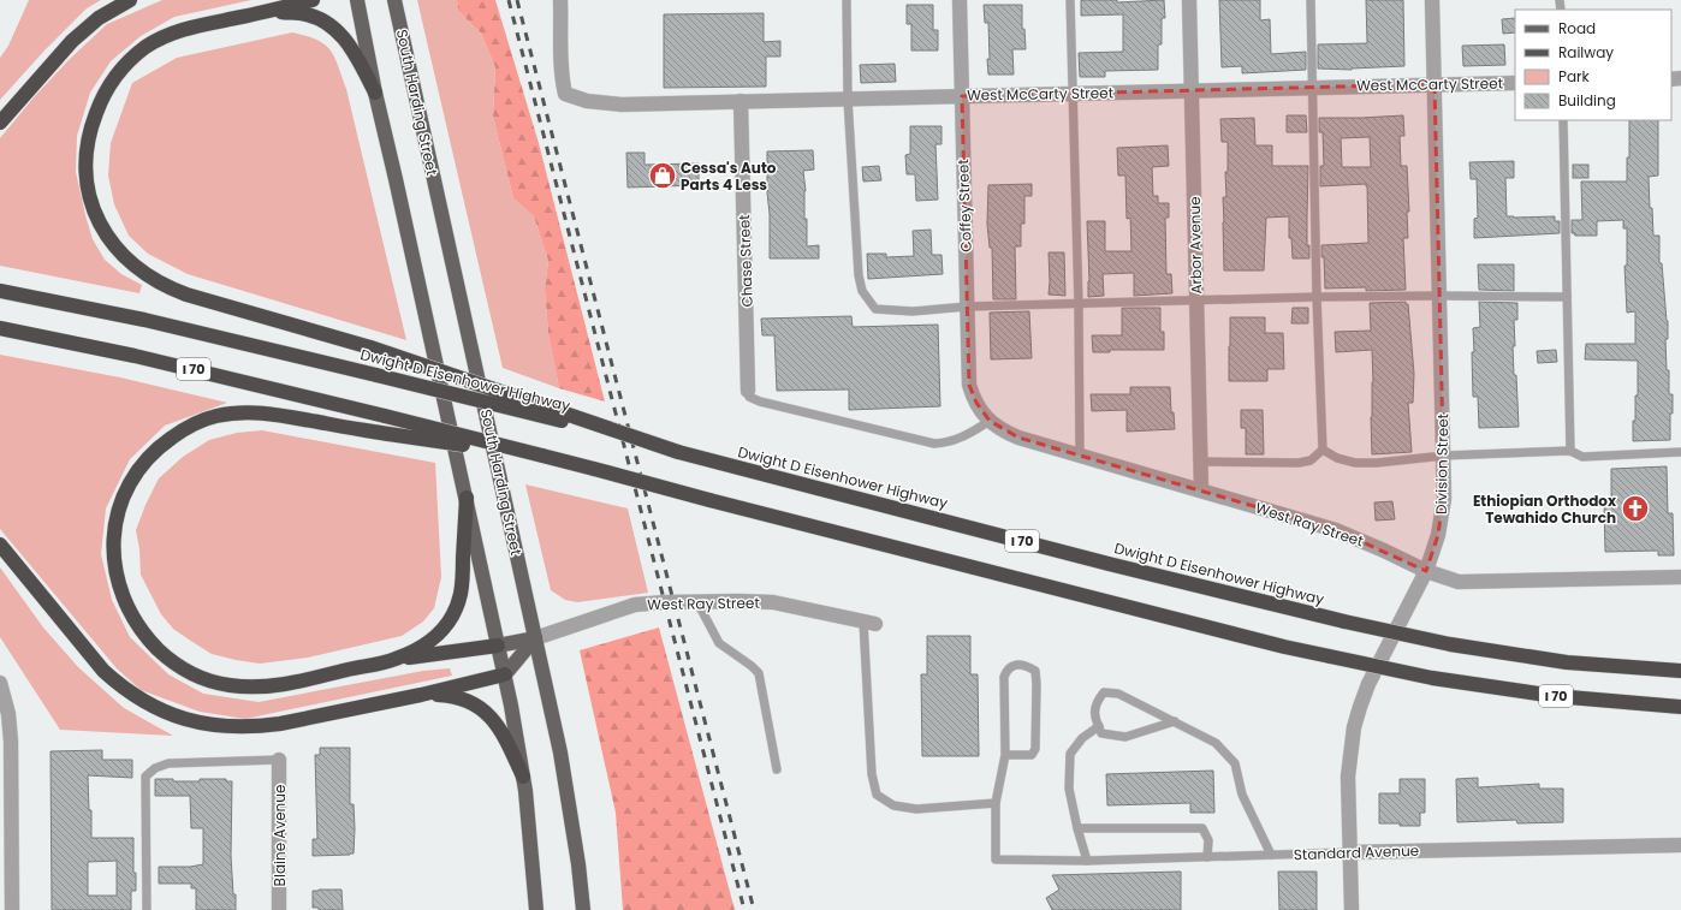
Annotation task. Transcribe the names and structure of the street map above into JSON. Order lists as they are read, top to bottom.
{
  "streets": {
    "highway": ["I 70", "Dwight D Eisenhower Highway"],
    "main road": ["South Harding Street", "West Ray Street"],
    "street": [
      "West McCarty Street",
      "Coffey Street",
      "Arbor Avenue",
      "Chase Street",
      "Division Street",
      "Blaine Avenue",
      "Standard Avenue"
    ]
  },
  "crossings": [
    ["West McCarty Street", "Coffey Street"],
    ["West McCarty Street", "Arbor Avenue"],
    ["West McCarty Street", "Chase Street"],
    ["West McCarty Street", "Division Street"],
    ["South Harding Street", "West Ray Street"],
    ["Coffey Street", "West Ray Street"],
    ["Arbor Avenue", "West Ray Street"],
    ["Division Street", "West Ray Street"],
    ["Division Street", "Standard Avenue"]
  ],
  "places": {
    "shop": ["Cessa's Auto Parts 4 Less"],
    "church": ["Ethiopian Orthodox Tewahido Church"]
  },
  "legend": [
    "Road",
    "Railway",
    "Park",
    "Building"
  ]
}
